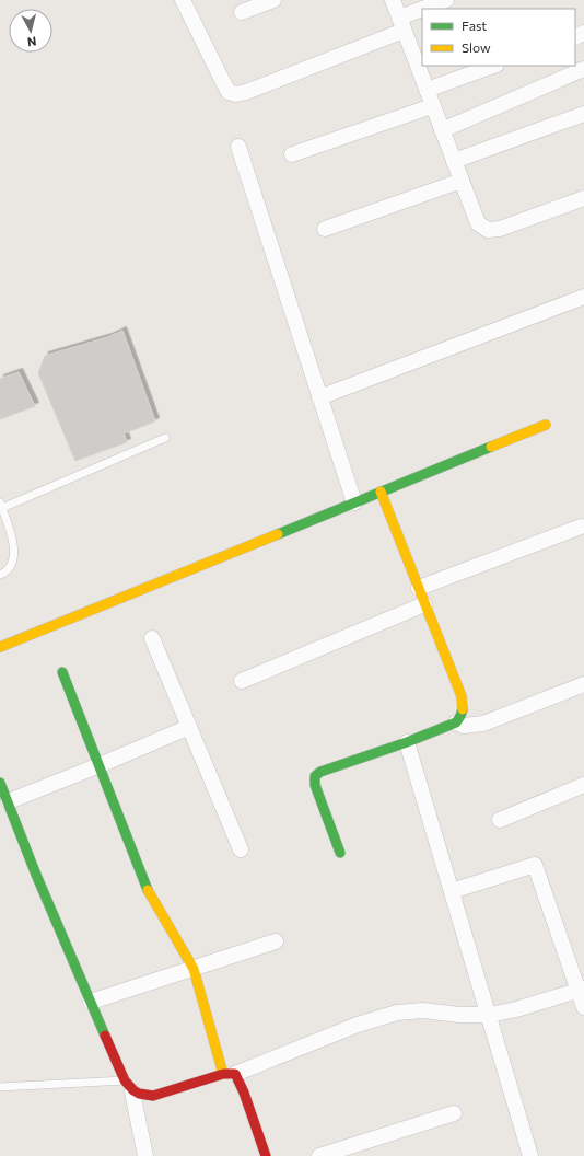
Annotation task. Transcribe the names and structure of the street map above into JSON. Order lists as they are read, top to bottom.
{
  "legend": ["Fast", "Slow"],
  "north": "bottom"
}
